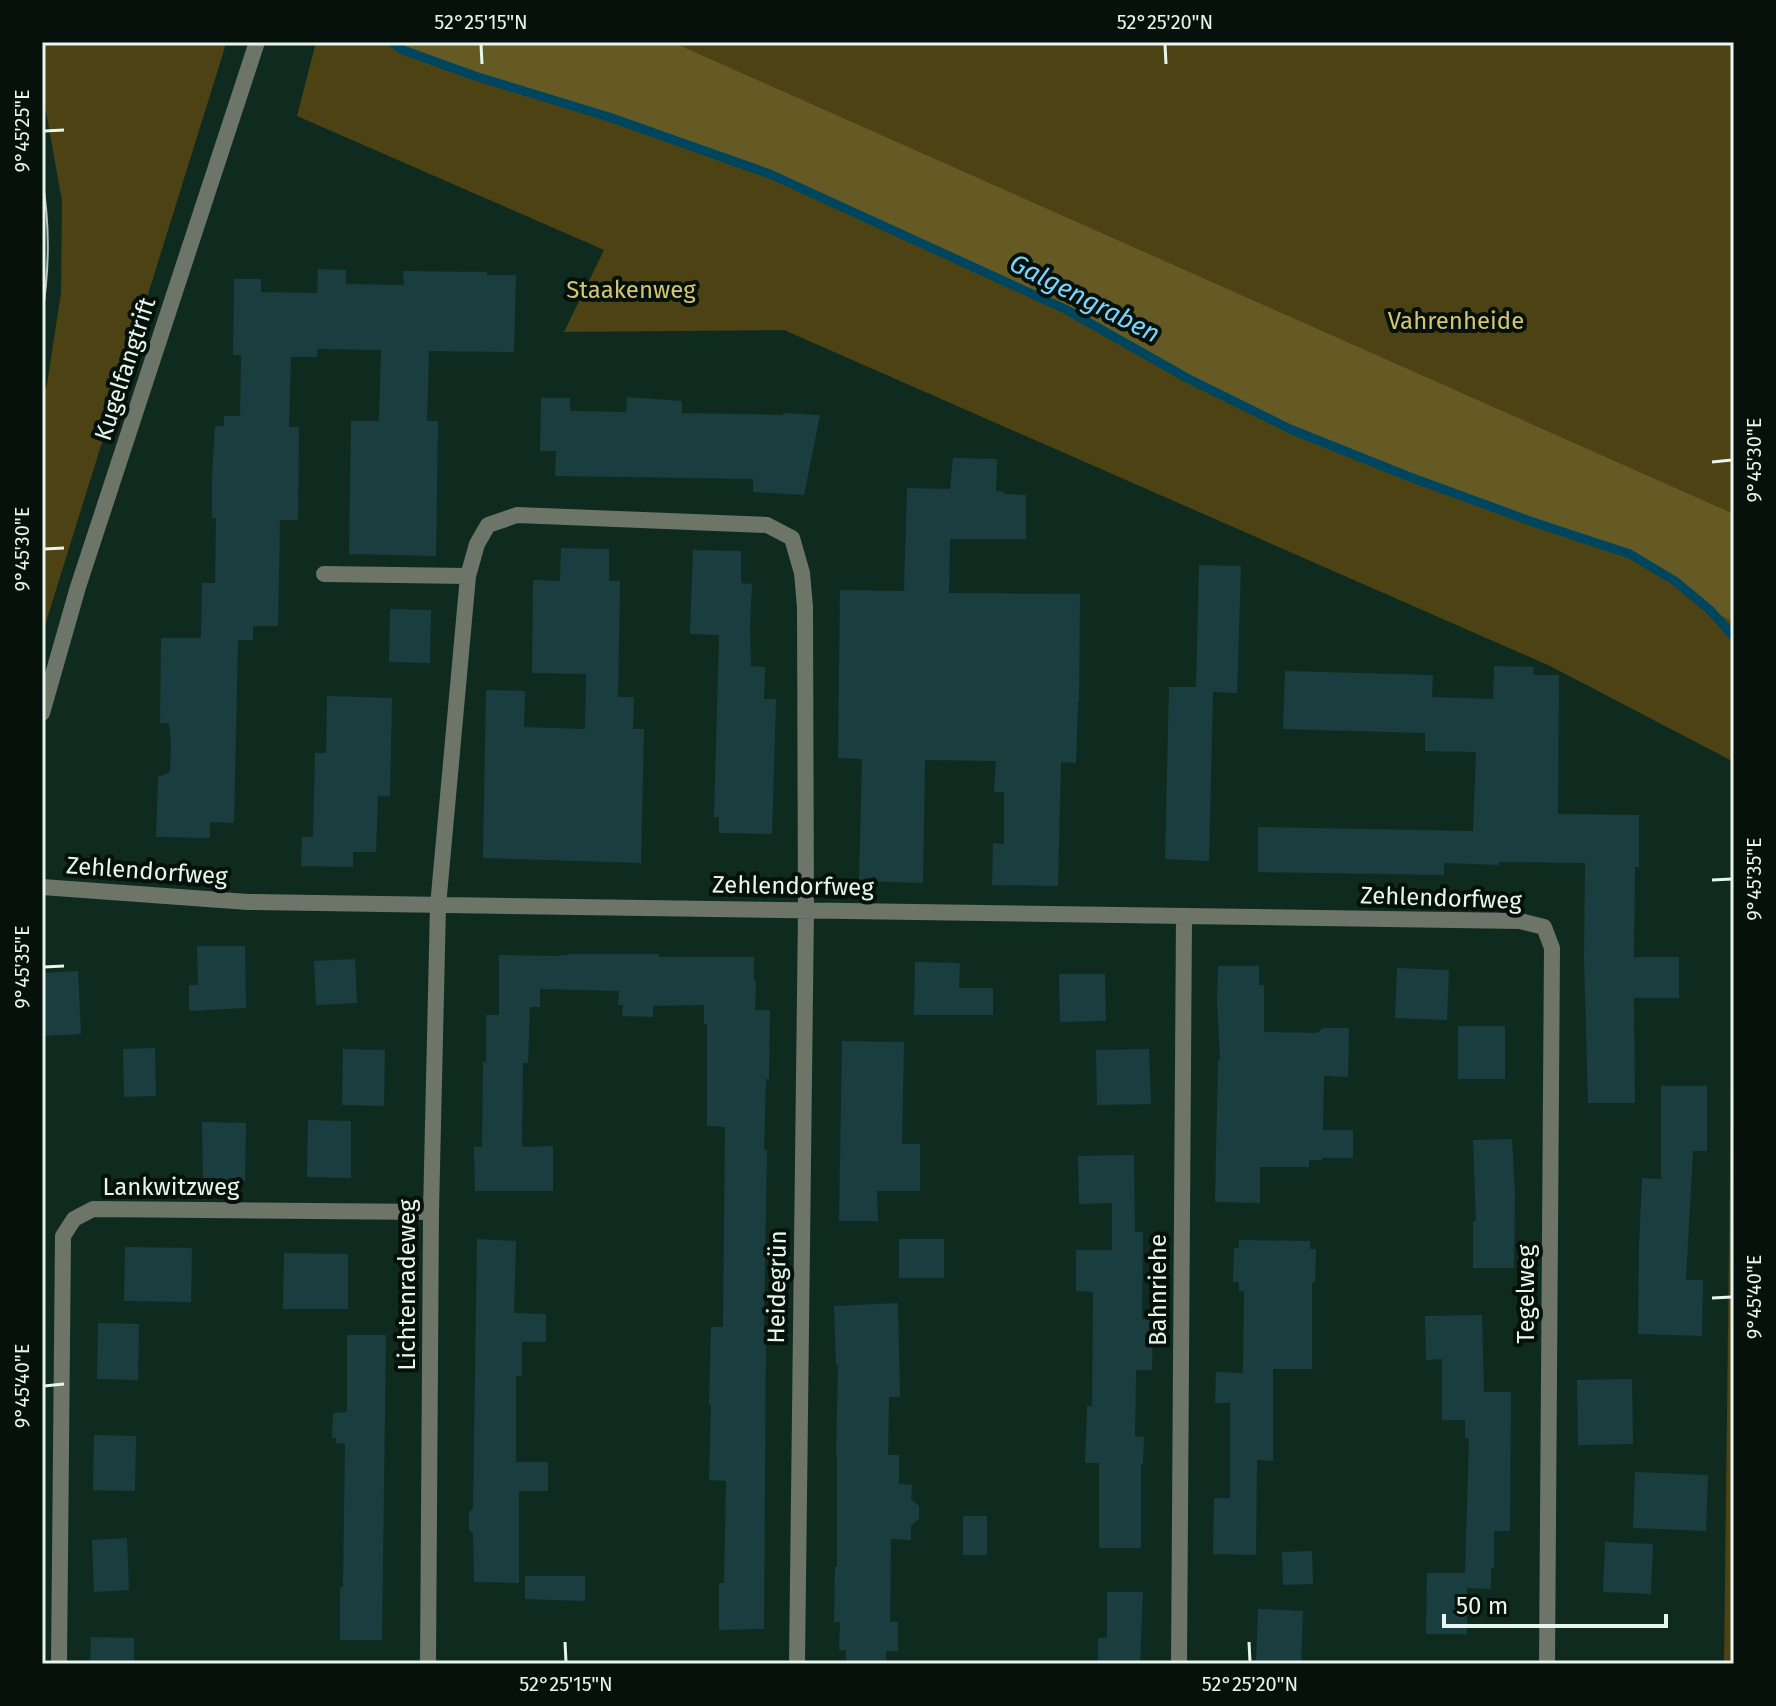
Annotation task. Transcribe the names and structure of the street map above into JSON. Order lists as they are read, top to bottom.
{
  "streets": {
    "street": [
      "Kugelfangtrift",
      "Zehlendorfweg",
      "Lankwitzweg",
      "Lichtenradeweg",
      "Heidegrün",
      "Bahnriehe",
      "Tegelweg"
    ]
  },
  "crossings": [
    ["Zehlendorfweg", "Lichtenradeweg"],
    ["Zehlendorfweg", "Heidegrün"],
    ["Zehlendorfweg", "Bahnriehe"],
    ["Zehlendorfweg", "Tegelweg"],
    ["Lankwitzweg", "Lichtenradeweg"]
  ],
  "water": ["Galgengraben"],
  "parks": ["Staakenweg", "Vahrenheide"],
  "scale_bar": "50 m",
  "coordinates": [
    "52°25'15\"N",
    "52°25'20\"N",
    "9°45'25\"E",
    "9°45'30\"E",
    "9°45'35\"E",
    "9°45'40\"E"
  ]
}
